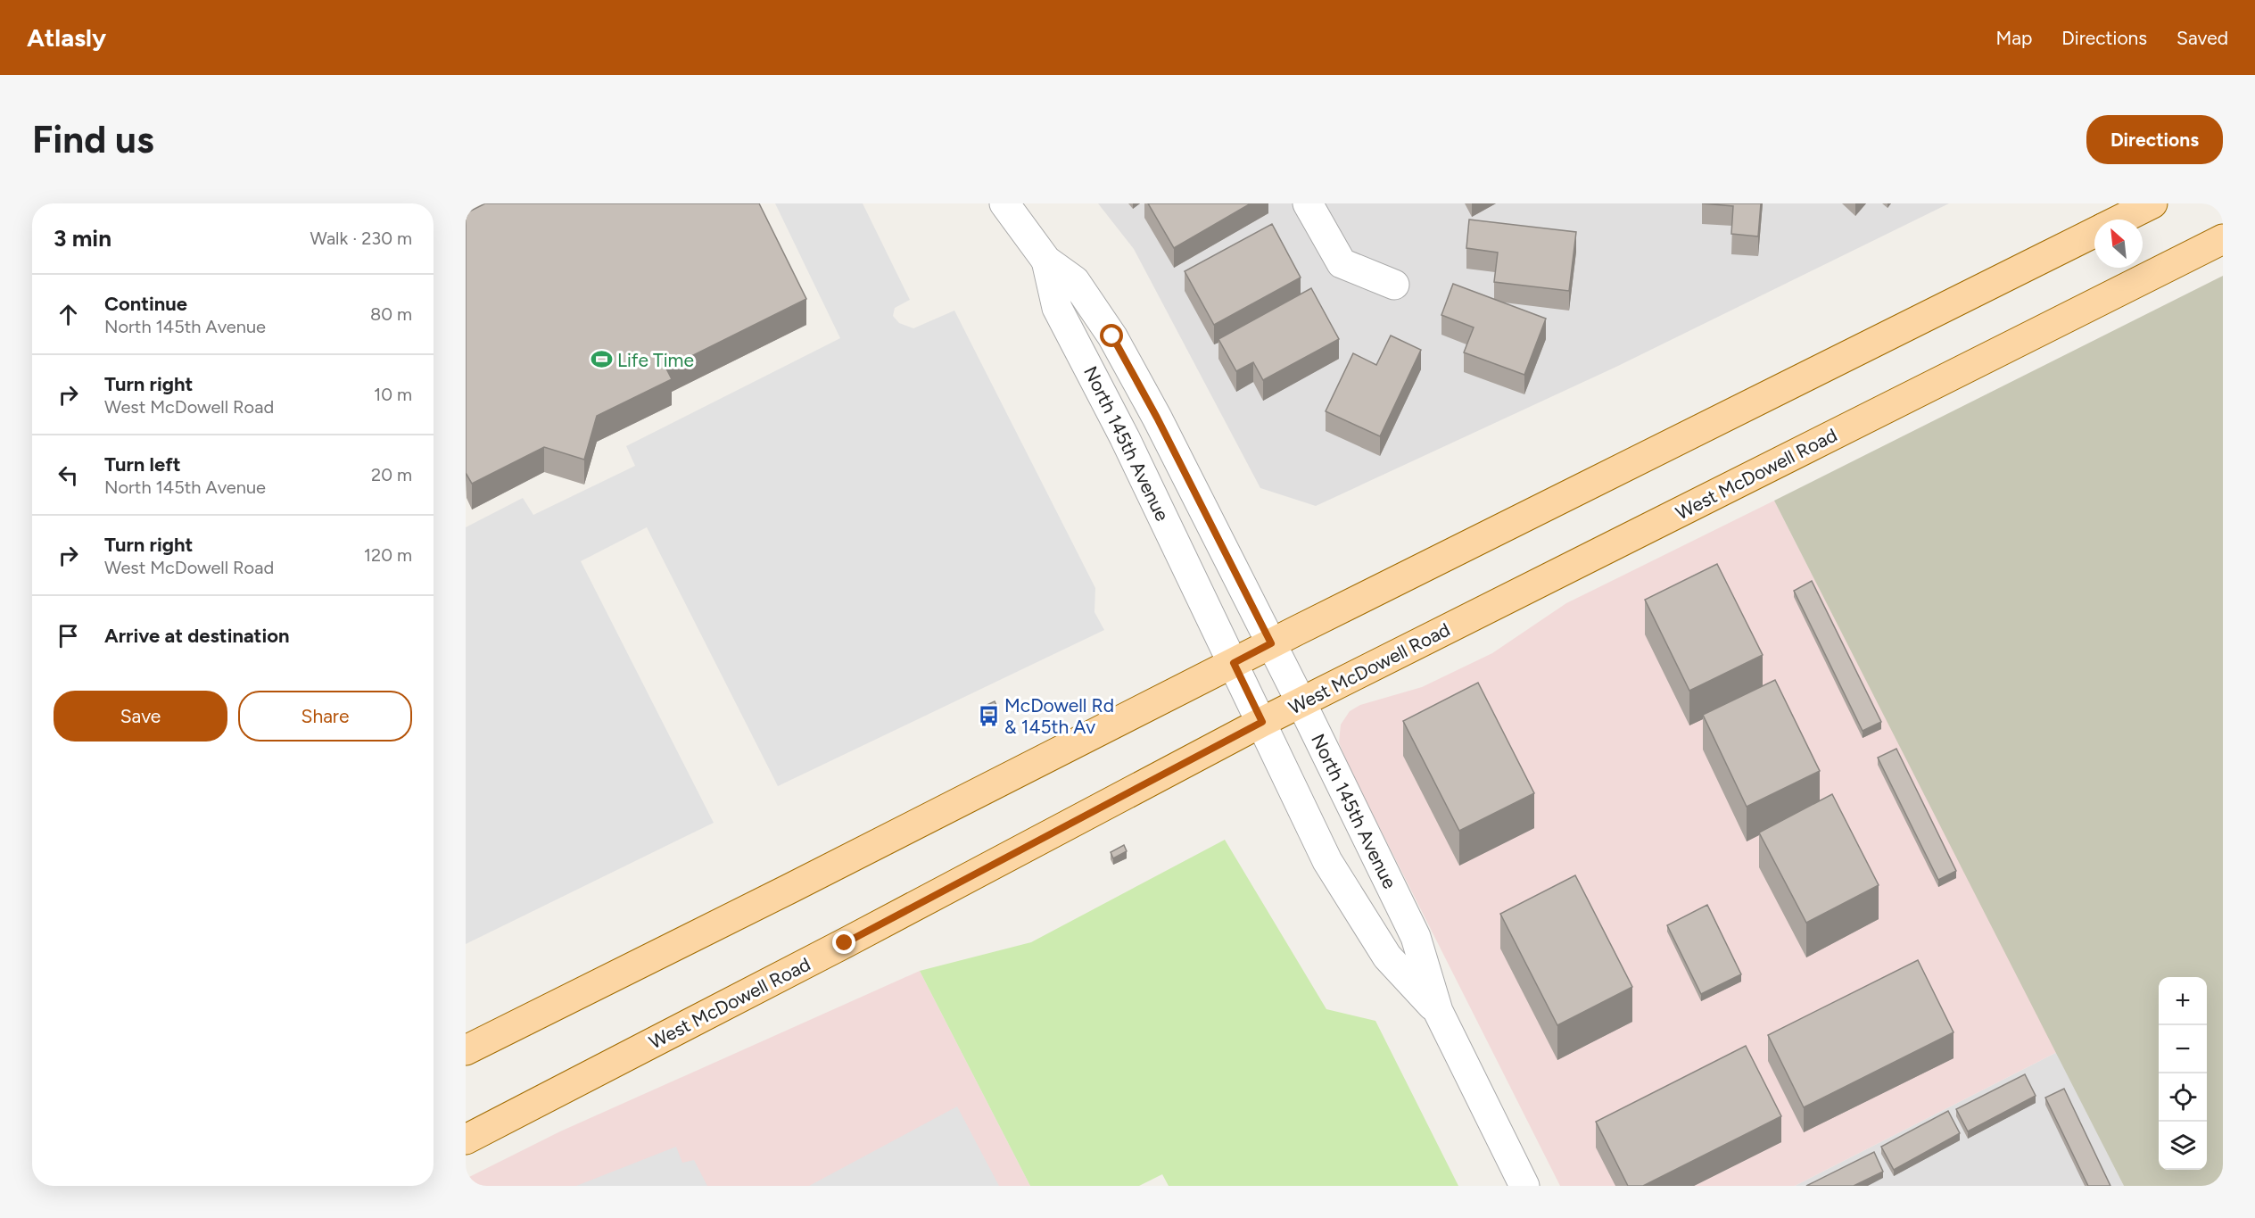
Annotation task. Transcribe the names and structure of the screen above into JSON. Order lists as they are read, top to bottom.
{
  "streets": {
    "main road": ["West McDowell Road"],
    "street": ["North 145th Avenue"]
  },
  "crossings": [
    ["North 145th Avenue", "West McDowell Road"]
  ],
  "places": {
    "sports": ["Life Time"],
    "bus stop": ["McDowell Rd & 145th Av"]
  },
  "north": "top left",
  "page": {
    "header": "Atlasly",
    "nav": ["Map", "Directions", "Saved"],
    "buttons": [
      "Directions",
      ["Save", "Share"]
    ],
    "title": "Find us",
    "heading": ["3 min", "Walk · 230 m"],
    "list": [
      ["Continue", "North 145th Avenue", "80 m"],
      ["Turn right", "West McDowell Road", "10 m"],
      ["Turn left", "North 145th Avenue", "20 m"],
      ["Turn right", "West McDowell Road", "120 m"],
      "Arrive at destination"
    ],
    "map_buttons": ["+", "−"]
  }
}
